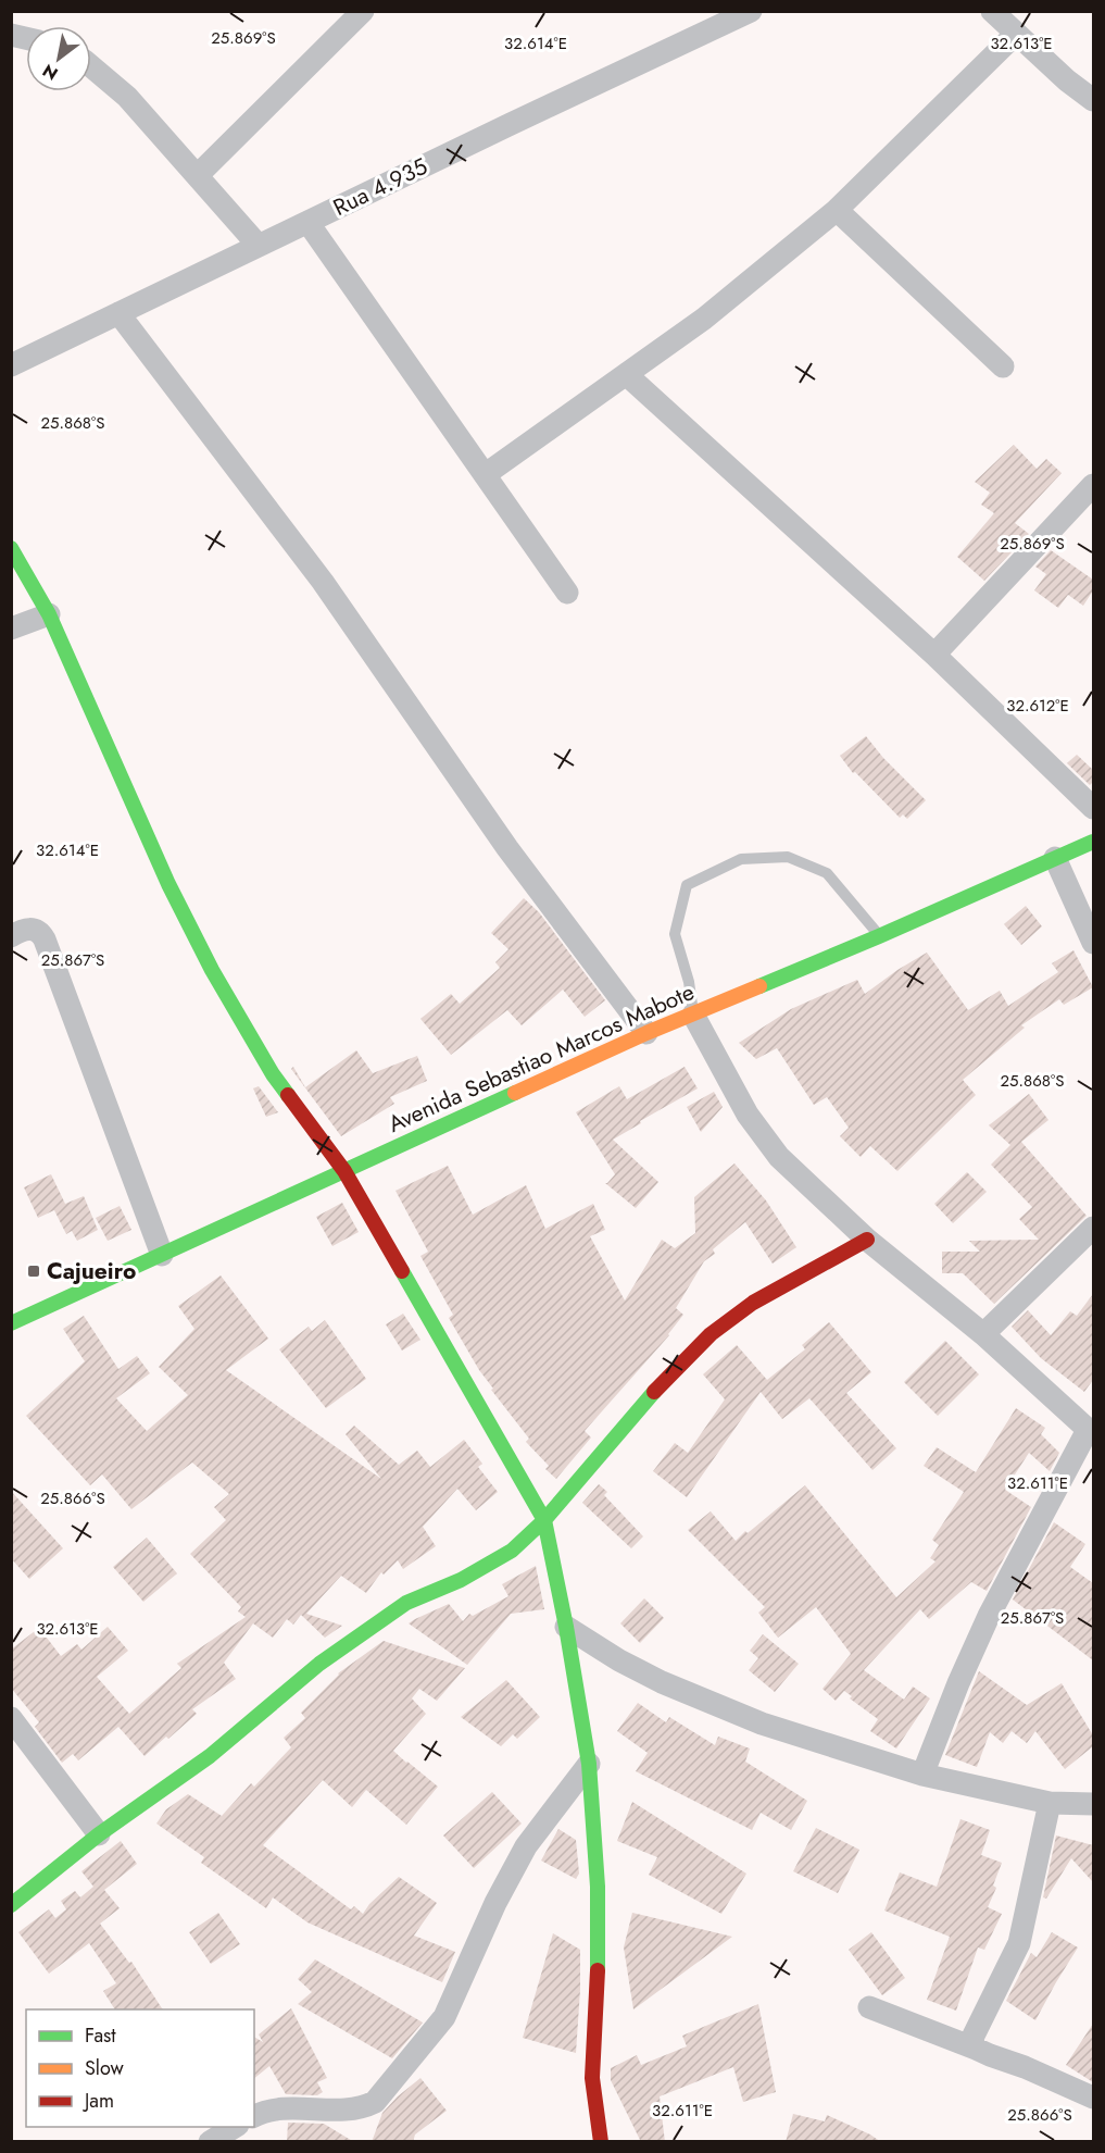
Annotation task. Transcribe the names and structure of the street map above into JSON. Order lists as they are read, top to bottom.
{
  "streets": {
    "street": ["Rua 4.935", "Avenida Sebastiao Marcos Mabote"]
  },
  "places": {
    "transit": ["Cajueiro"]
  },
  "legend": ["Fast", "Slow", "Jam"],
  "north": "bottom left",
  "coordinates": [
    "25.869°S",
    "32.614°E",
    "32.613°E",
    "25.868°S",
    "32.612°E",
    "25.867°S",
    "32.611°E",
    "25.866°S"
  ]
}
